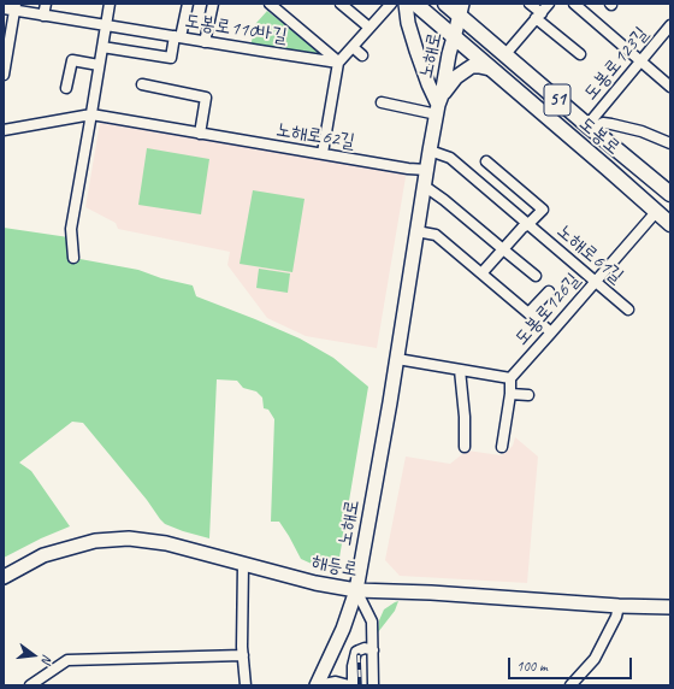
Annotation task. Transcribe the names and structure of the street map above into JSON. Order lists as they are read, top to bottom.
{
  "streets": {
    "main road": [
      "노해로",
      "51",
      "도봉로",
      "해등로"
    ],
    "street": [
      "도봉로110바길",
      "도봉로123길",
      "노해로62길",
      "노해로61길",
      "도봉로126길"
    ]
  },
  "crossings": [
    ["노해로", "노해로62길"],
    ["노해로", "도봉로"],
    ["노해로", "노해로61길"],
    ["노해로", "해등로"],
    ["도봉로123길", "도봉로"],
    ["도봉로", "도봉로126길"],
    ["노해로61길", "도봉로126길"]
  ],
  "scale_bar": "100 m",
  "north": "right"
}
